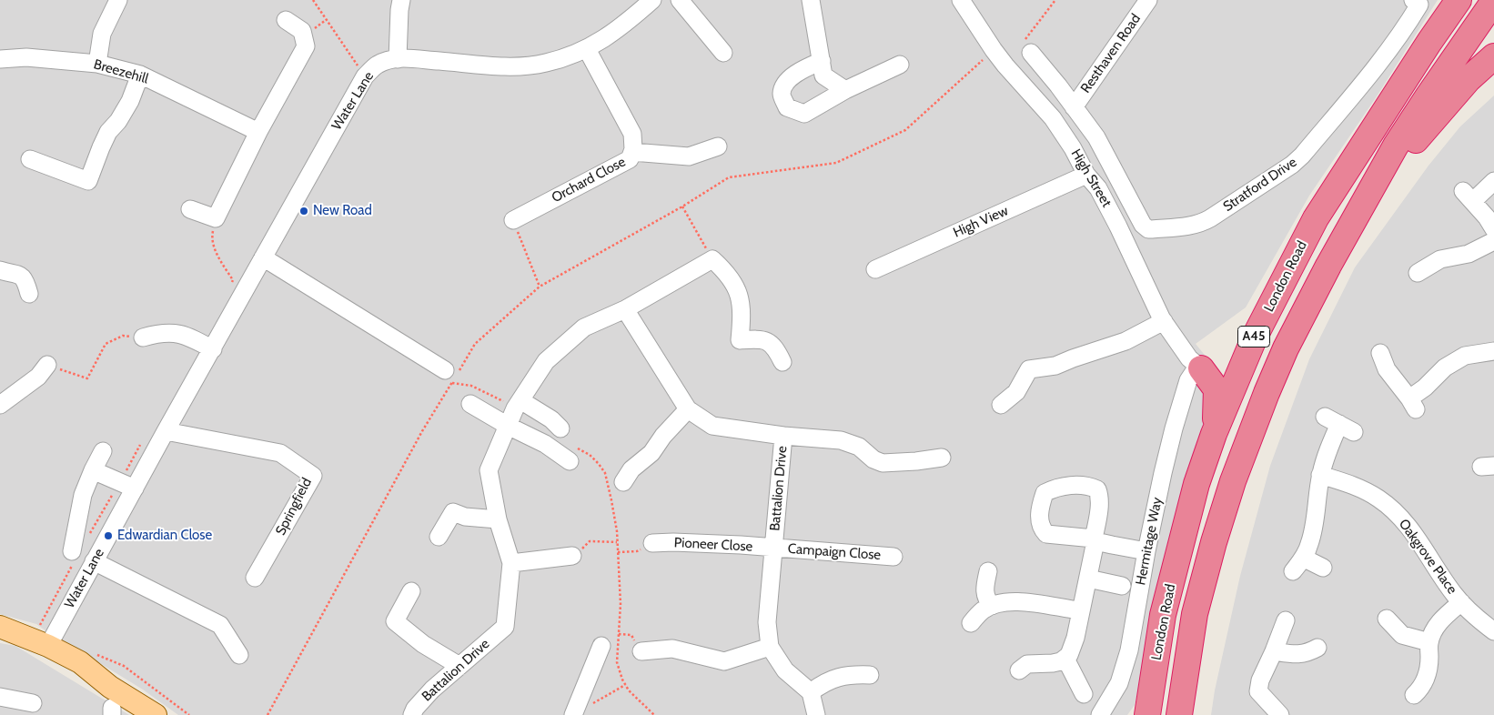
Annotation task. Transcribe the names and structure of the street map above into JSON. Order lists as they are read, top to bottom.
{
  "streets": {
    "highway": ["London Road", "A45"],
    "street": [
      "Resthaven Road",
      "Breezehill",
      "Water Lane",
      "High Street",
      "Orchard Close",
      "Stratford Drive",
      "High View",
      "Battalion Drive",
      "Springfield",
      "Hermitage Way",
      "Pioneer Close",
      "Campaign Close",
      "Oakgrove Place"
    ]
  },
  "crossings": [
    ["Resthaven Road", "Stratford Drive"],
    ["Water Lane", "Orchard Close"],
    ["Water Lane", "Springfield"],
    ["High Street", "High View"],
    ["High Street", "Hermitage Way"],
    ["Battalion Drive", "Pioneer Close"],
    ["Battalion Drive", "Campaign Close"],
    ["Pioneer Close", "Campaign Close"]
  ],
  "places": ["New Road", "Edwardian Close"]
}
